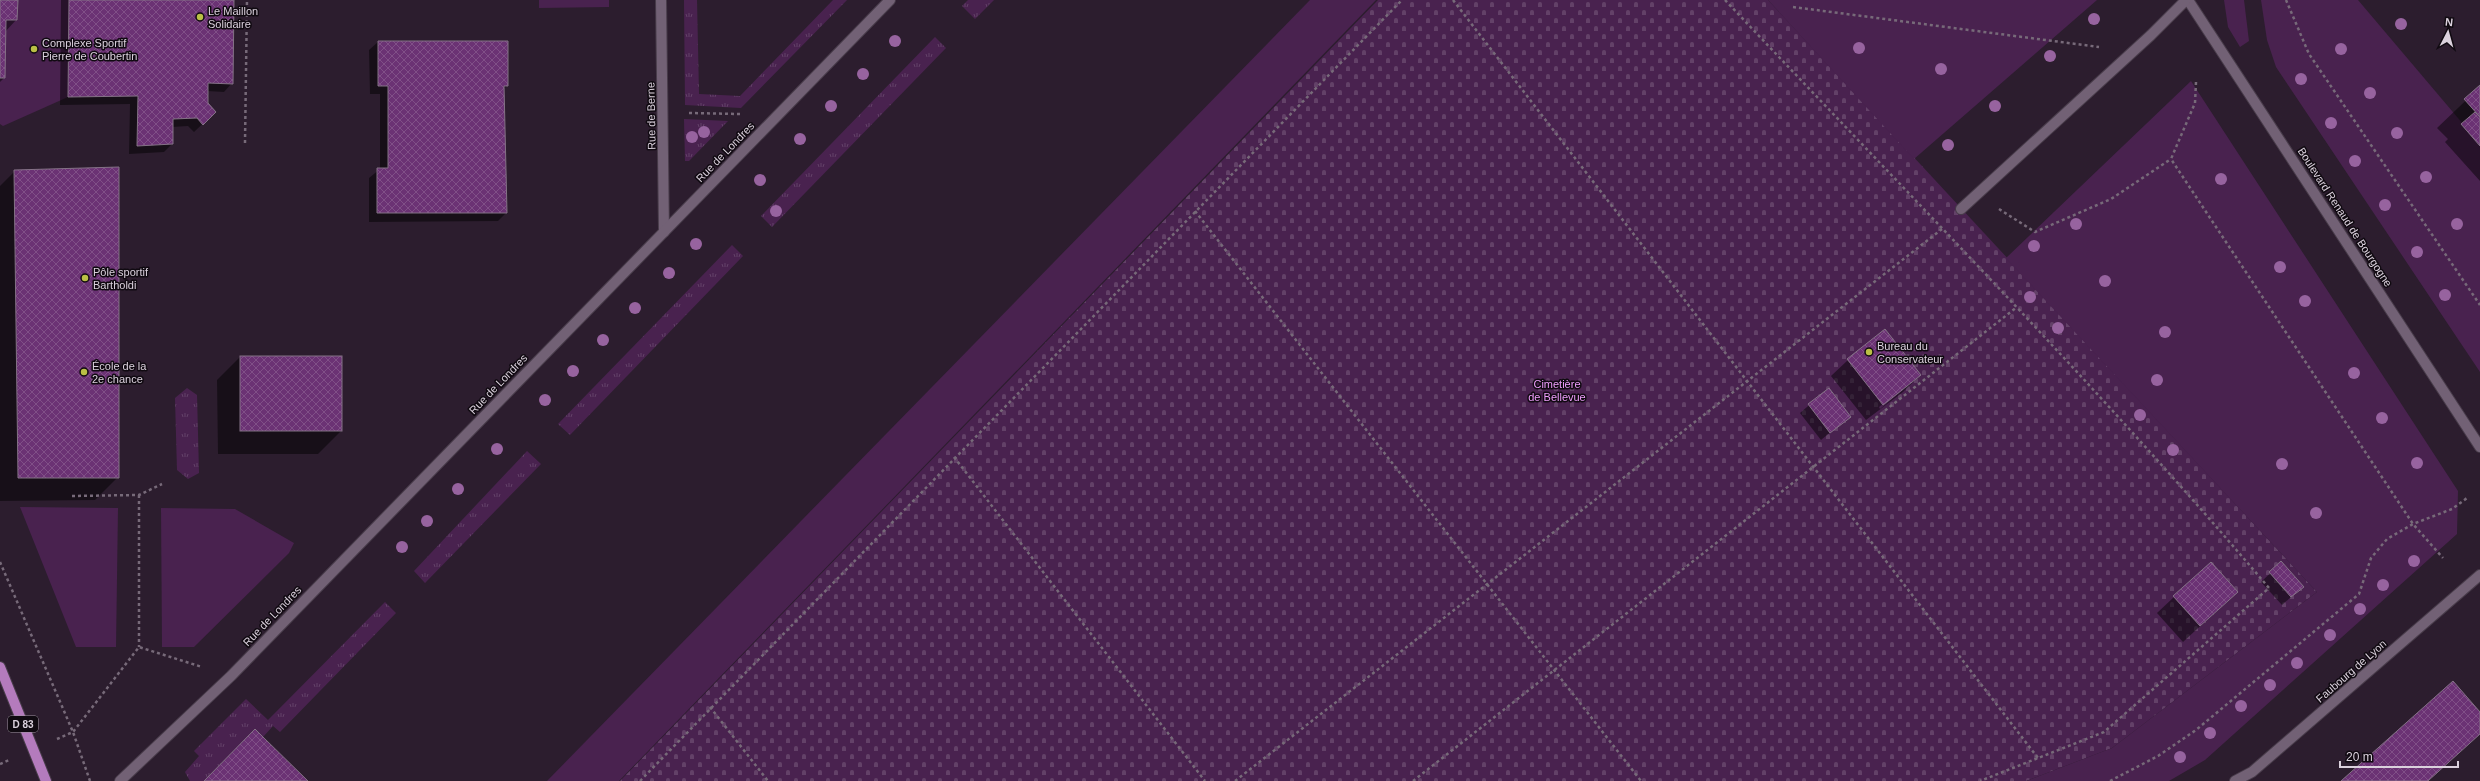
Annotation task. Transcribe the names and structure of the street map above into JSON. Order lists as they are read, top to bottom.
{
  "streets": {
    "main road": ["D 83"],
    "street": [
      "Rue de Berne",
      "Rue de Londres",
      "Boulevard Renaud de Bourgogne",
      "Faubourg de Lyon"
    ]
  },
  "crossings": [
    ["Rue de Berne", "Rue de Londres"]
  ],
  "parks": ["Cimetière de Bellevue"],
  "places": [
    "Le Maillon Solidaire",
    "Complexe Sportif Pierre de Coubertin",
    "Pôle sportif Bartholdi",
    "Bureau du Conservateur",
    "École de la 2e chance"
  ],
  "scale_bar": "20 m",
  "north": "top"
}
